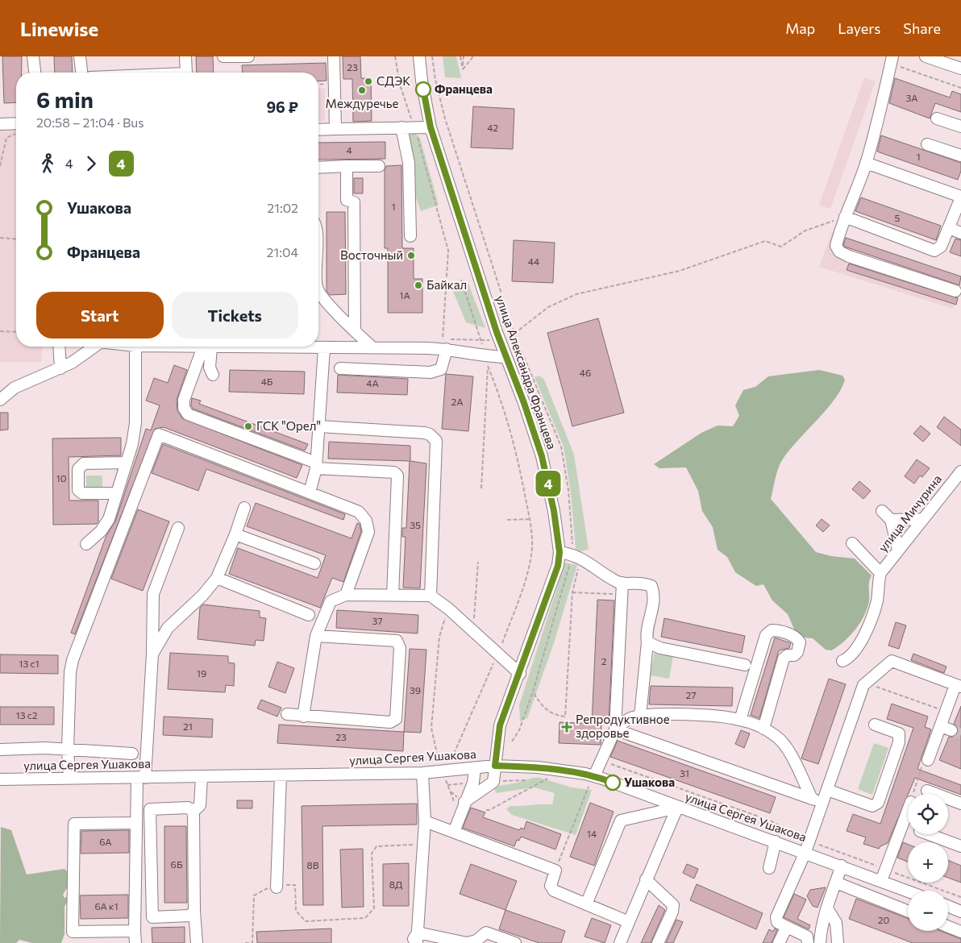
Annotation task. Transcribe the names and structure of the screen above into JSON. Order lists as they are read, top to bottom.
{
  "streets": {
    "street": ["улица Александра Францева", "улица Мичурина", "улица Сергея Ушакова"]
  },
  "crossings": [
    ["улица Александра Францева", "улица Сергея Ушакова"]
  ],
  "places": {
    "other": [
      "СДЭК",
      "Францева",
      "Междуречье",
      "Восточный",
      "Байкал",
      "ГСК \"Орел\"",
      "Ушакова"
    ],
    "health": ["Репродуктивное здоровье"]
  },
  "lines": ["bus line 4"],
  "house_numbers": [
    "23",
    "3А",
    "42",
    "4",
    "1",
    "1",
    "5",
    "44",
    "1А",
    "46",
    "4Б",
    "4А",
    "2А",
    "10",
    "35",
    "37",
    "2",
    "13 с1",
    "19",
    "39",
    "27",
    "13 с2",
    "21",
    "23",
    "31",
    "14",
    "6А",
    "6Б",
    "8В",
    "8Д",
    "6А к1",
    "20"
  ],
  "page": {
    "header": "Linewise",
    "nav": ["Map", "Layers", "Share"],
    "on_map": "4",
    "heading": ["6 min", "20:58 – 21:04 · Bus", "96 ₽"],
    "legs": ["4", "4"],
    "list": [
      {
        "name": "Ушакова",
        "value": "21:02"
      },
      {
        "name": "Францева",
        "value": "21:04"
      }
    ],
    "buttons": ["Start", "Tickets"],
    "map_buttons": ["+", "−"]
  }
}
